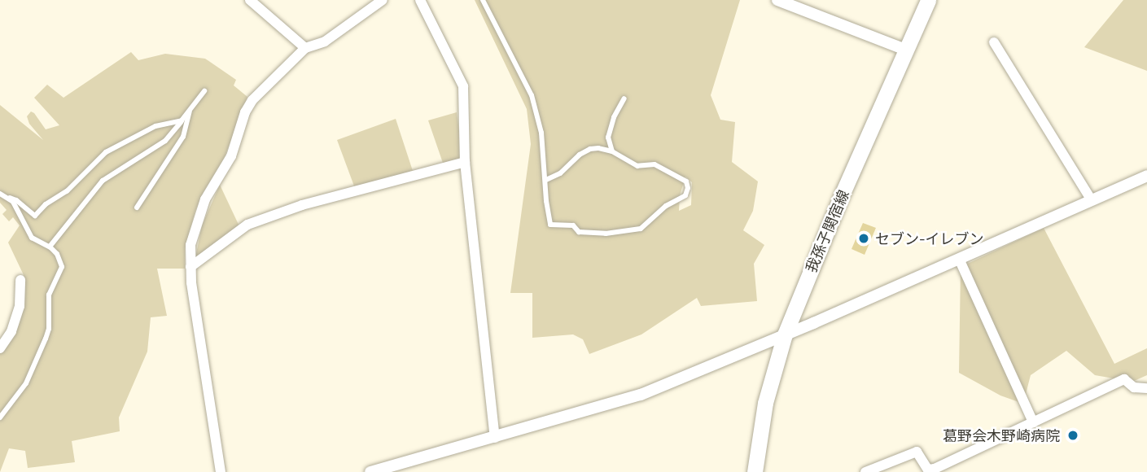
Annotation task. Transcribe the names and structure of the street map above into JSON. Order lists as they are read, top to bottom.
{
  "streets": {
    "main road": ["我孫子関宿線"]
  },
  "places": ["セブン-イレブン", "葛野会木野崎病院"]
}
